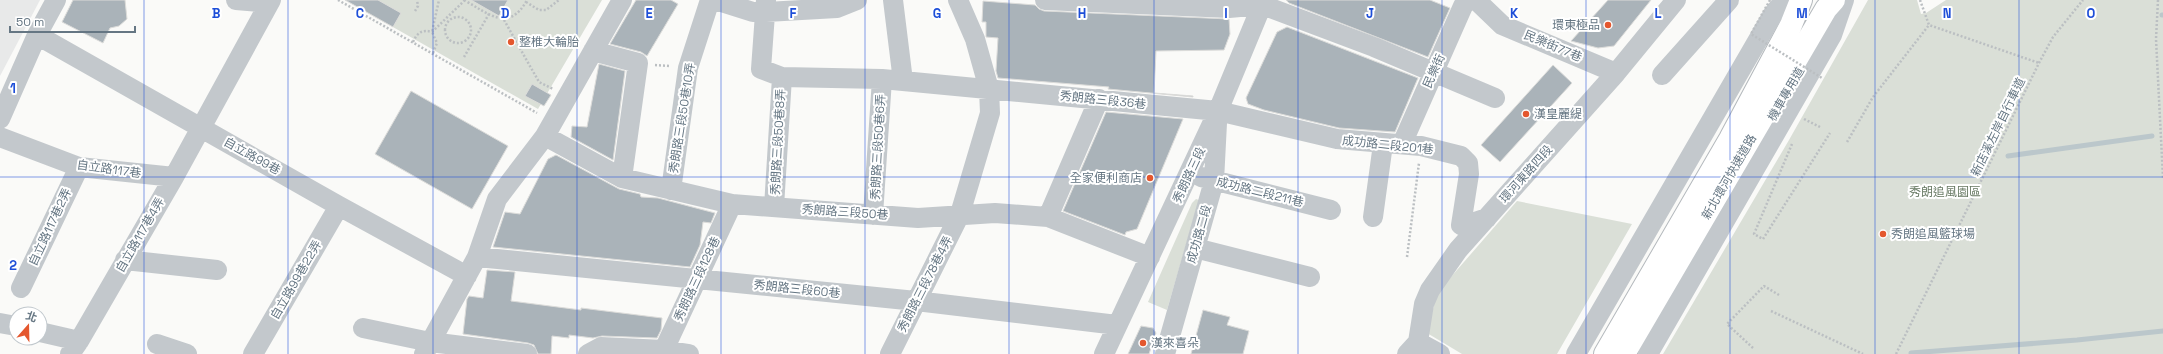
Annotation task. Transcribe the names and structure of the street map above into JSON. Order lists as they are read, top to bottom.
{
  "streets": {
    "highway": ["新北環河快速道路"],
    "street": [
      "民樂街77巷",
      "民樂街",
      "機車專用道",
      "秀朗路三段36巷",
      "秀朗路三段50巷10弄",
      "秀朗路三段50巷8弄",
      "成功路二段201巷",
      "秀朗路三段50巷6弄",
      "自立路99巷",
      "自立路117巷",
      "環河東路四段",
      "秀朗路三段",
      "成功路二段211巷",
      "秀朗路三段50巷",
      "自立路117巷2弄",
      "成功路二段",
      "自立路117巷4弄",
      "秀朗路三段128巷",
      "自立路99巷22弄",
      "秀朗路三段78巷4弄",
      "秀朗路三段60巷"
    ],
    "path": ["新店溪左岸自行車道"]
  },
  "crossings": [
    ["民樂街77巷", "民樂街"],
    ["民樂街77巷", "環河東路四段"],
    ["民樂街", "成功路二段201巷"],
    ["秀朗路三段36巷", "秀朗路三段50巷8弄"],
    ["秀朗路三段36巷", "成功路二段201巷"],
    ["秀朗路三段36巷", "秀朗路三段50巷6弄"],
    ["秀朗路三段36巷", "秀朗路三段"],
    ["秀朗路三段36巷", "成功路二段"],
    ["秀朗路三段36巷", "秀朗路三段78巷4弄"],
    ["秀朗路三段50巷10弄", "秀朗路三段50巷"],
    ["秀朗路三段50巷8弄", "秀朗路三段50巷"],
    ["成功路二段201巷", "環河東路四段"],
    ["成功路二段201巷", "秀朗路三段"],
    ["成功路二段201巷", "成功路二段"],
    ["秀朗路三段50巷6弄", "秀朗路三段50巷"],
    ["自立路99巷", "自立路117巷4弄"],
    ["自立路99巷", "自立路99巷22弄"],
    ["自立路117巷", "自立路117巷2弄"],
    ["自立路117巷", "自立路117巷4弄"],
    ["秀朗路三段", "成功路二段211巷"],
    ["秀朗路三段", "秀朗路三段50巷"],
    ["秀朗路三段", "成功路二段"],
    ["秀朗路三段", "秀朗路三段60巷"],
    ["成功路二段211巷", "成功路二段"],
    ["秀朗路三段50巷", "秀朗路三段128巷"],
    ["秀朗路三段50巷", "秀朗路三段78巷4弄"],
    ["秀朗路三段128巷", "秀朗路三段60巷"],
    ["秀朗路三段78巷4弄", "秀朗路三段60巷"]
  ],
  "parks": ["秀朗追風園區"],
  "places": [
    "環東極品",
    "整椎大輪胎",
    "漢皇麗緹",
    "全家便利商店",
    "秀朗追風籃球場",
    "漢來喜朵"
  ],
  "scale_bar": "50 m",
  "north": "top",
  "grid": {
    "columns": [
      "B",
      "C",
      "D",
      "E",
      "F",
      "G",
      "H",
      "I",
      "J",
      "K",
      "L",
      "M",
      "N",
      "O"
    ],
    "rows": ["1", "2"]
  }
}
